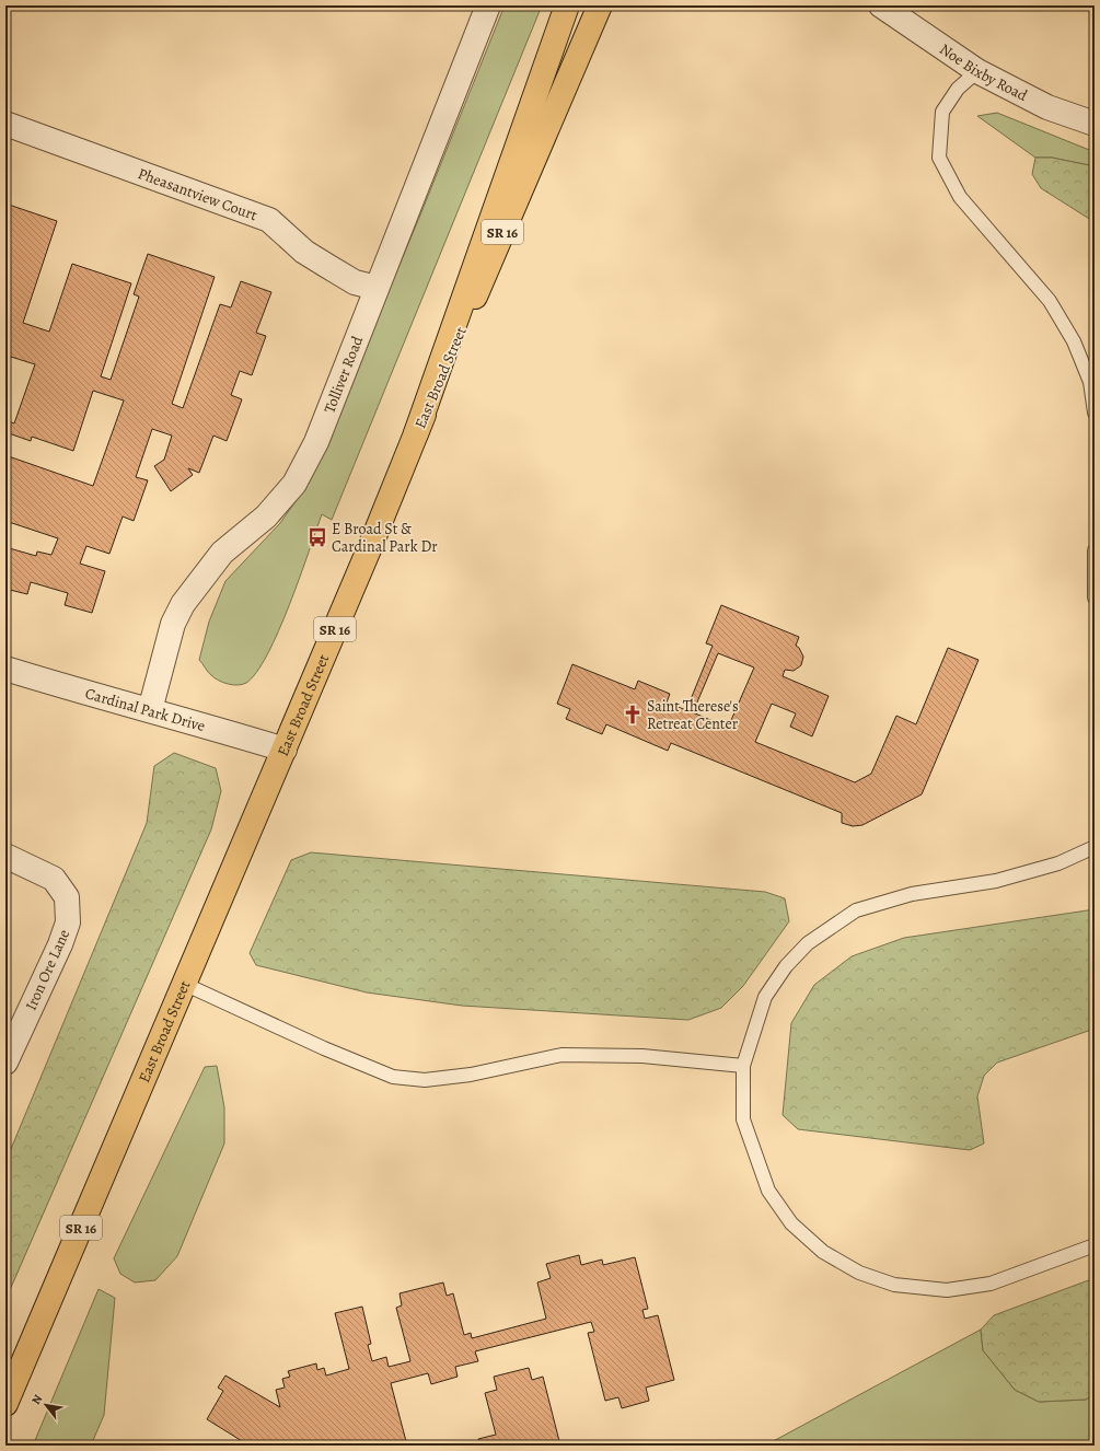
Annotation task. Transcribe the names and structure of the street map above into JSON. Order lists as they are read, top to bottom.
{
  "streets": {
    "main road": ["SR 16", "East Broad Street"],
    "street": [
      "Noe Bixby Road",
      "Pheasantview Court",
      "Tolliver Road",
      "Cardinal Park Drive",
      "Iron Ore Lane"
    ]
  },
  "crossings": [
    ["Pheasantview Court", "Tolliver Road"],
    ["Tolliver Road", "Cardinal Park Drive"],
    ["East Broad Street", "Cardinal Park Drive"]
  ],
  "places": {
    "bus stop": ["E Broad St & Cardinal Park Dr"],
    "church": ["Saint Therese's Retreat Center"]
  },
  "north": "top left"
}
